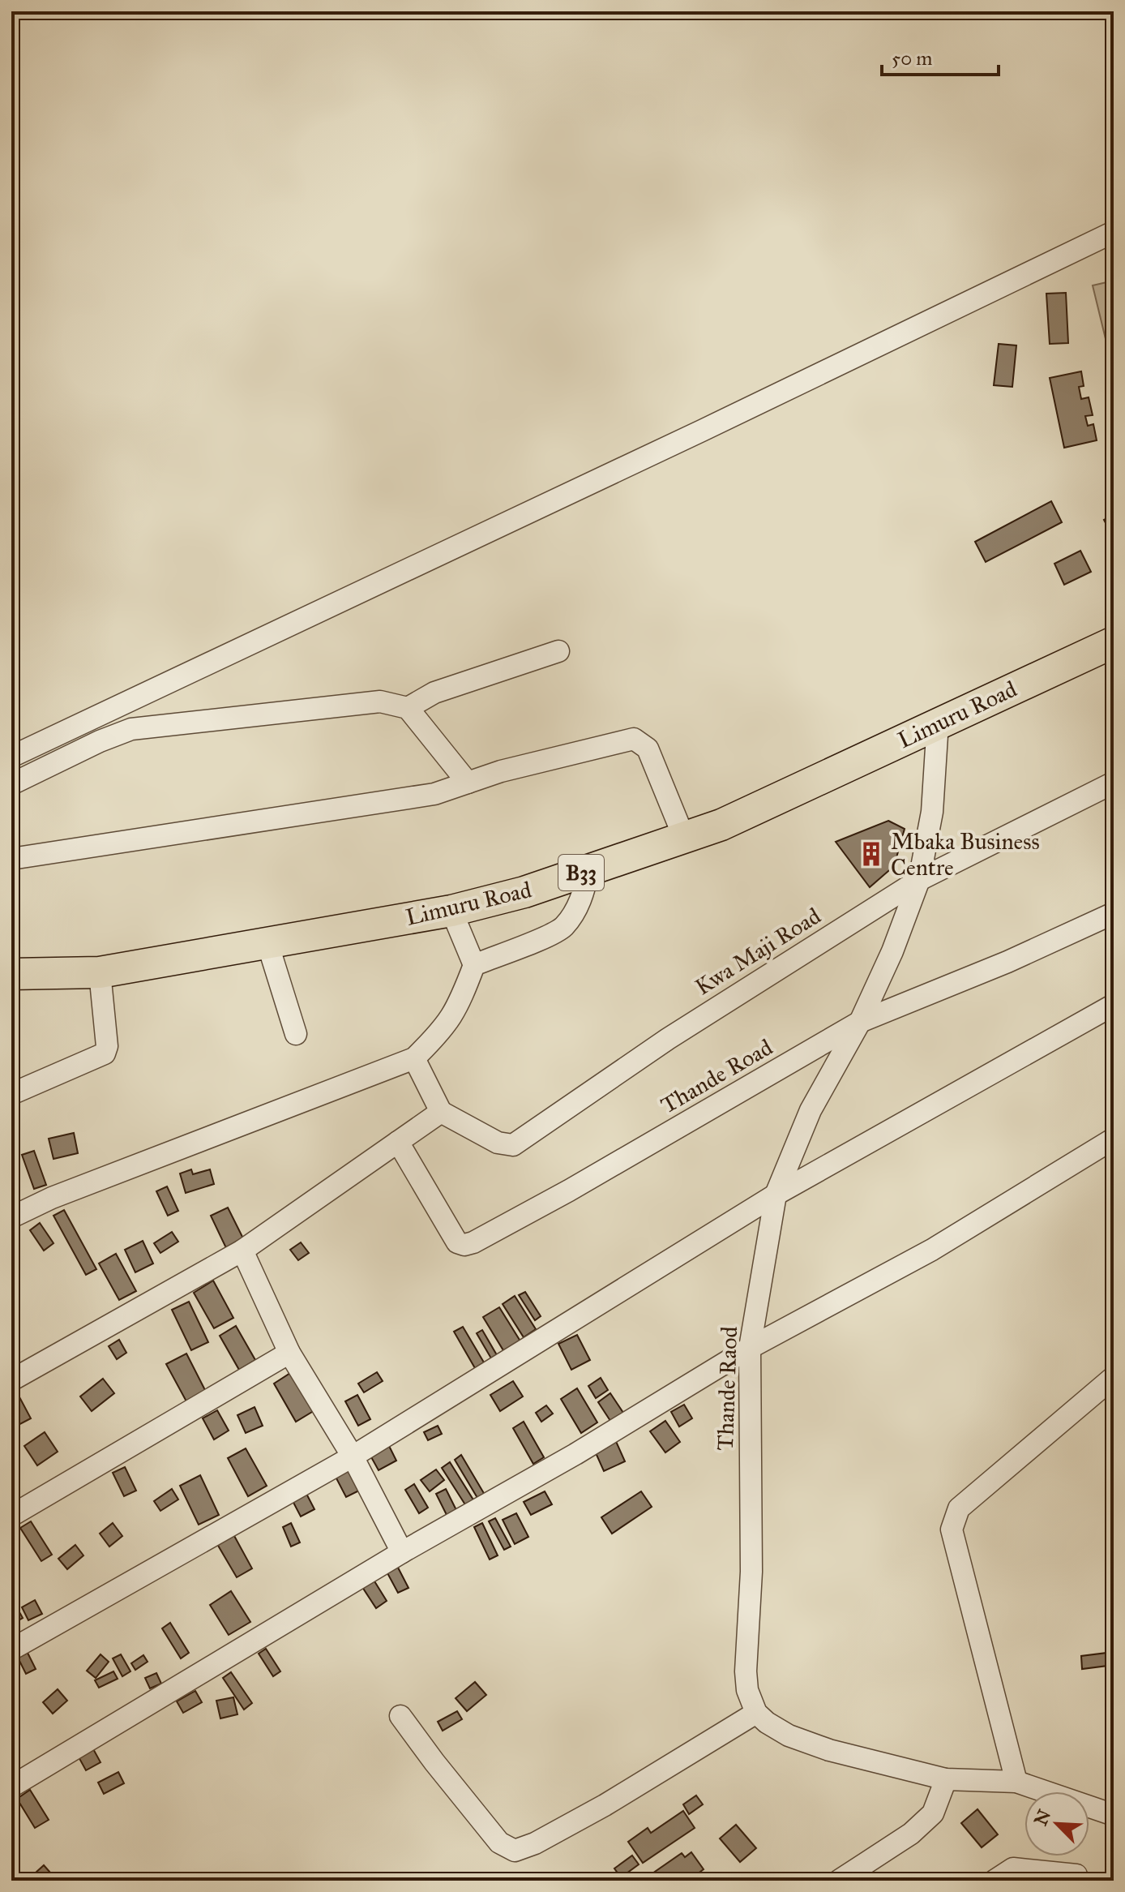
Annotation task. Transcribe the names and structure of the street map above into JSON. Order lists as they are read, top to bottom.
{
  "streets": {
    "highway": ["Limuru Road", "B33"],
    "street": ["Kwa Maji Road", "Thande Road", "Thande Raod"]
  },
  "crossings": [
    ["Limuru Road", "Thande Raod"],
    ["Kwa Maji Road", "Thande Raod"],
    ["Thande Road", "Thande Raod"]
  ],
  "places": {
    "building": ["Mbaka Business Centre"]
  },
  "scale_bar": "50 m",
  "north": "top left"
}
